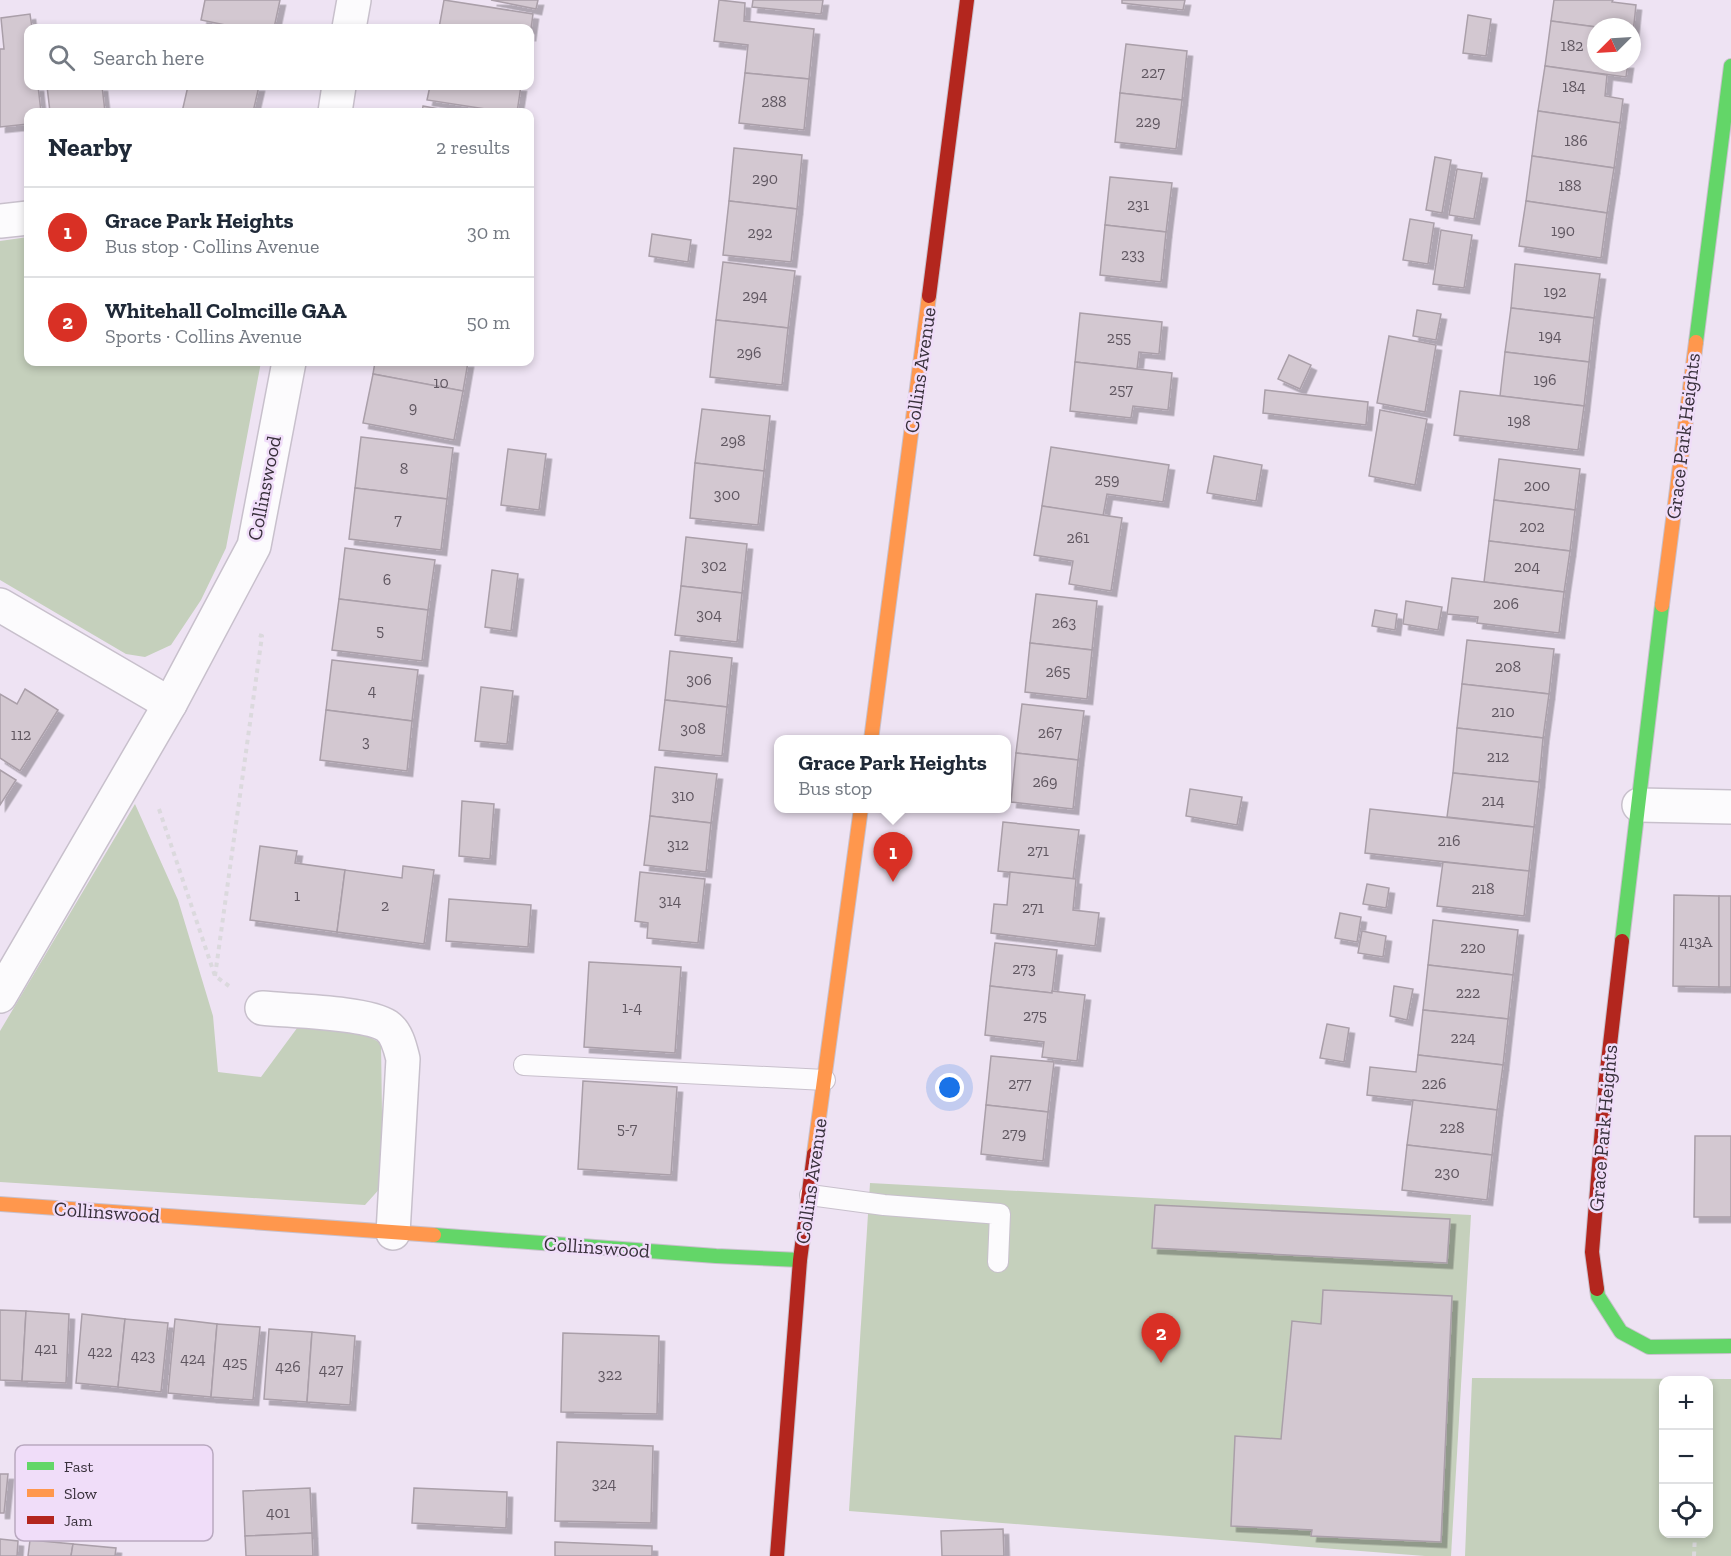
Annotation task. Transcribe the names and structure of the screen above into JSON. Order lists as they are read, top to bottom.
{
  "streets": {
    "street": ["Collins Avenue", "Grace Park Heights", "Collinswood"]
  },
  "crossings": [
    ["Collins Avenue", "Collinswood"]
  ],
  "house_numbers": [
    "182",
    "227",
    "184",
    "288",
    "229",
    "186",
    "290",
    "188",
    "231",
    "190",
    "292",
    "233",
    "192",
    "294",
    "194",
    "255",
    "296",
    "196",
    "10",
    "257",
    "9",
    "198",
    "298",
    "8",
    "259",
    "200",
    "300",
    "7",
    "202",
    "261",
    "302",
    "204",
    "6",
    "206",
    "304",
    "263",
    "5",
    "208",
    "265",
    "306",
    "4",
    "210",
    "308",
    "267",
    "112",
    "3",
    "212",
    "269",
    "310",
    "214",
    "216",
    "312",
    "271",
    "218",
    "1",
    "314",
    "2",
    "271",
    "413A",
    "220",
    "273",
    "222",
    "1-4",
    "275",
    "224",
    "277",
    "226",
    "228",
    "5-7",
    "279",
    "230",
    "421",
    "422",
    "423",
    "424",
    "425",
    "426",
    "427",
    "322",
    "324",
    "401"
  ],
  "legend": ["Fast", "Slow", "Jam"],
  "north": "bottom left",
  "page": {
    "search": "Search here",
    "heading": ["Nearby", "2 results"],
    "list": [
      {
        "mark": "1",
        "name": "Grace Park Heights",
        "note": "Bus stop · Collins Avenue",
        "value": "30 m"
      },
      {
        "mark": "2",
        "name": "Whitehall Colmcille GAA",
        "note": "Sports · Collins Avenue",
        "value": "50 m"
      }
    ],
    "popup": ["Grace Park Heights", "Bus stop"],
    "pins": ["1", "2"],
    "map_buttons": ["+", "−"]
  }
}
